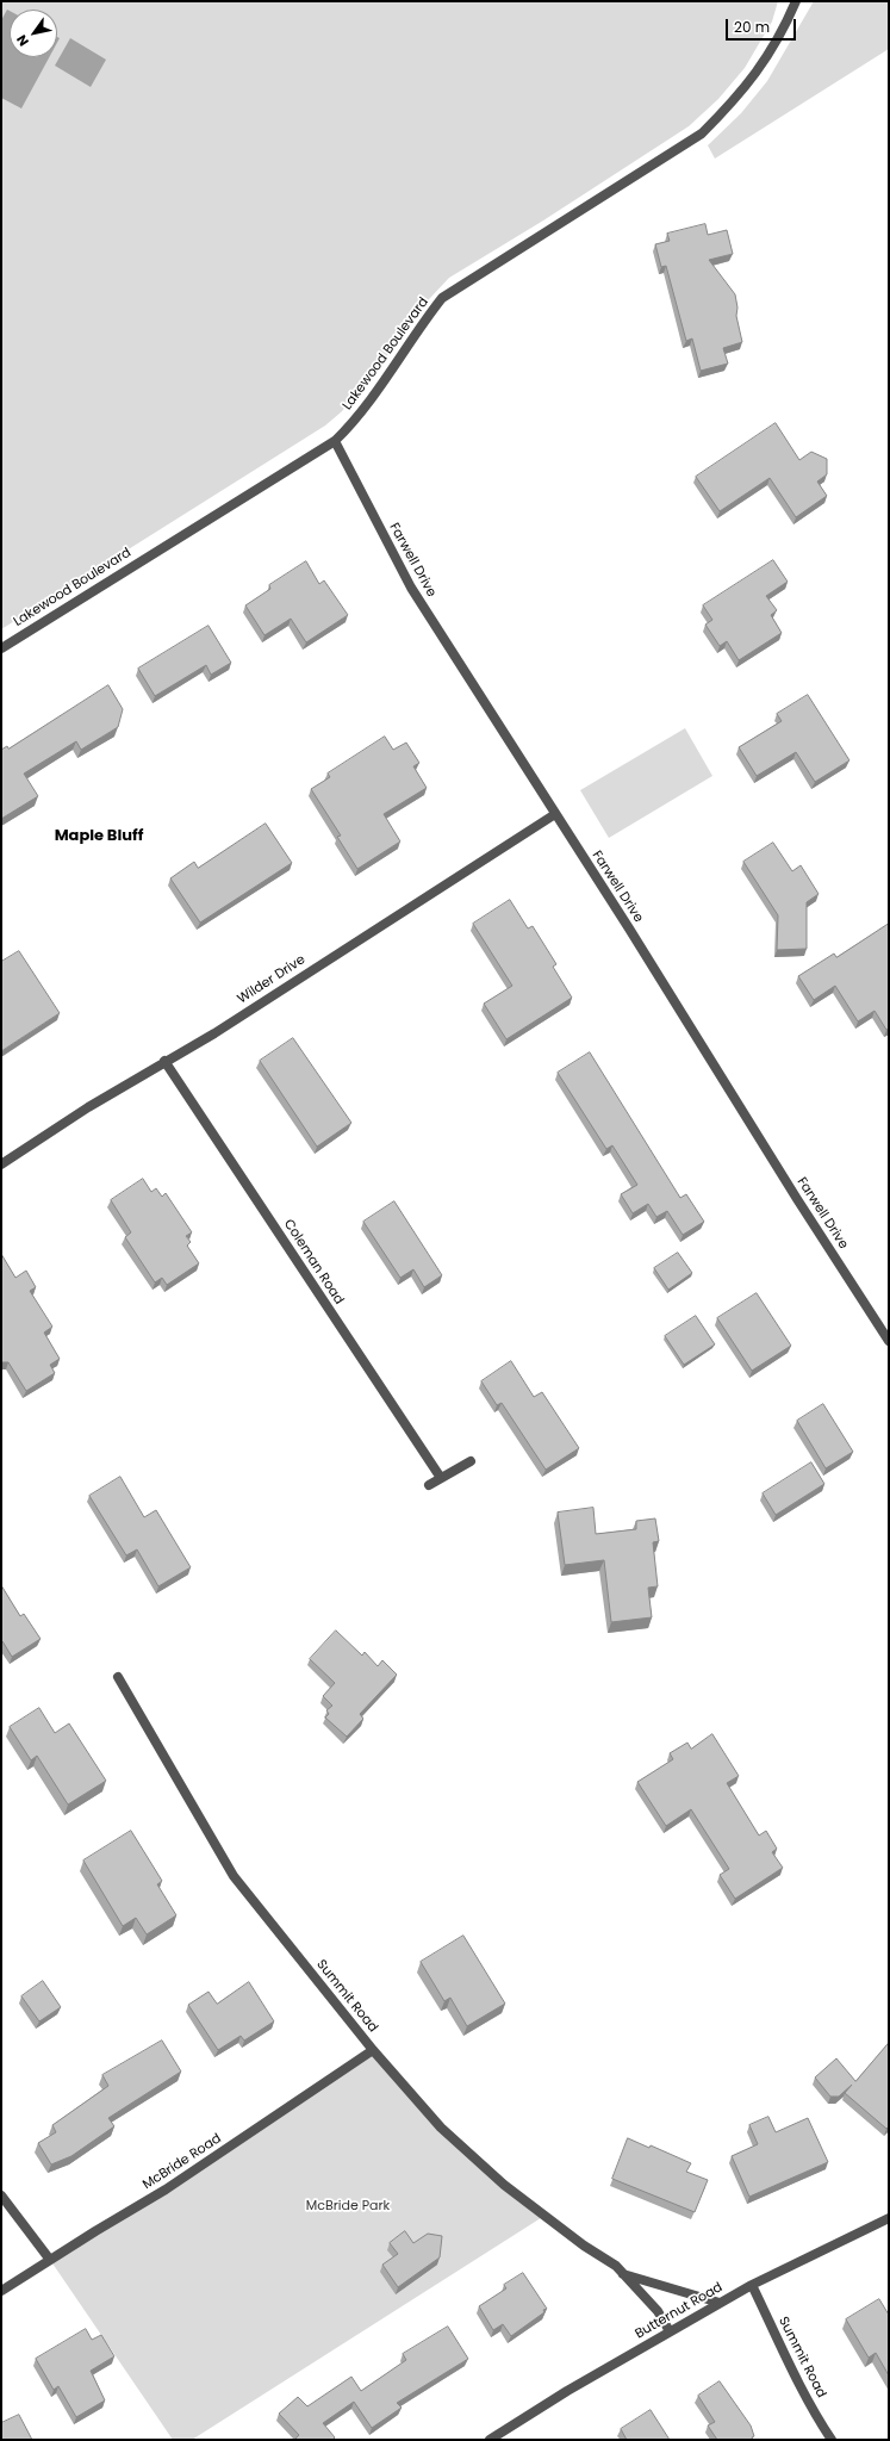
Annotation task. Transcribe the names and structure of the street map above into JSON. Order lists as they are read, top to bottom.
{
  "streets": {
    "street": [
      "Lakewood Boulevard",
      "Farwell Drive",
      "Wilder Drive",
      "Coleman Road",
      "Summit Road",
      "McBride Road",
      "Butternut Road"
    ]
  },
  "crossings": [
    ["Lakewood Boulevard", "Farwell Drive"],
    ["Farwell Drive", "Wilder Drive"],
    ["Wilder Drive", "Coleman Road"],
    ["Summit Road", "McBride Road"],
    ["Summit Road", "Butternut Road"]
  ],
  "districts": ["Maple Bluff"],
  "parks": ["McBride Park"],
  "scale_bar": "20 m",
  "north": "bottom left"
}
